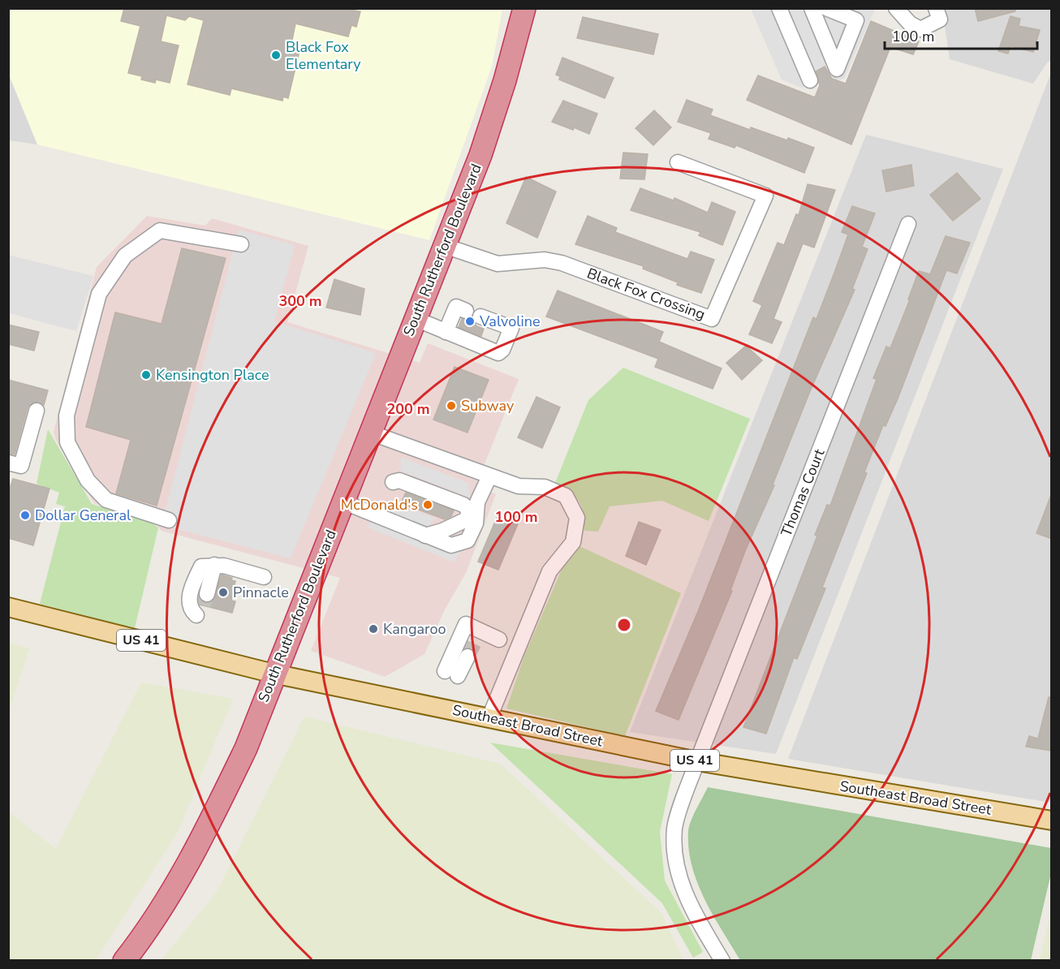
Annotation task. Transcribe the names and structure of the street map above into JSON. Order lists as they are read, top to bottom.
{
  "streets": {
    "highway": ["South Rutherford Boulevard"],
    "main road": ["US 41", "Southeast Broad Street"],
    "street": ["Black Fox Crossing", "Thomas Court"]
  },
  "crossings": [
    ["South Rutherford Boulevard", "Black Fox Crossing"],
    ["South Rutherford Boulevard", "Southeast Broad Street"],
    ["Thomas Court", "Southeast Broad Street"]
  ],
  "places": [
    "Black Fox Elementary",
    "Valvoline",
    "Kensington Place",
    "Subway",
    "McDonald's",
    "Dollar General",
    "Pinnacle",
    "Kangaroo"
  ],
  "scale_bar": "100 m",
  "rings": ["300 m", "200 m", "100 m"]
}
